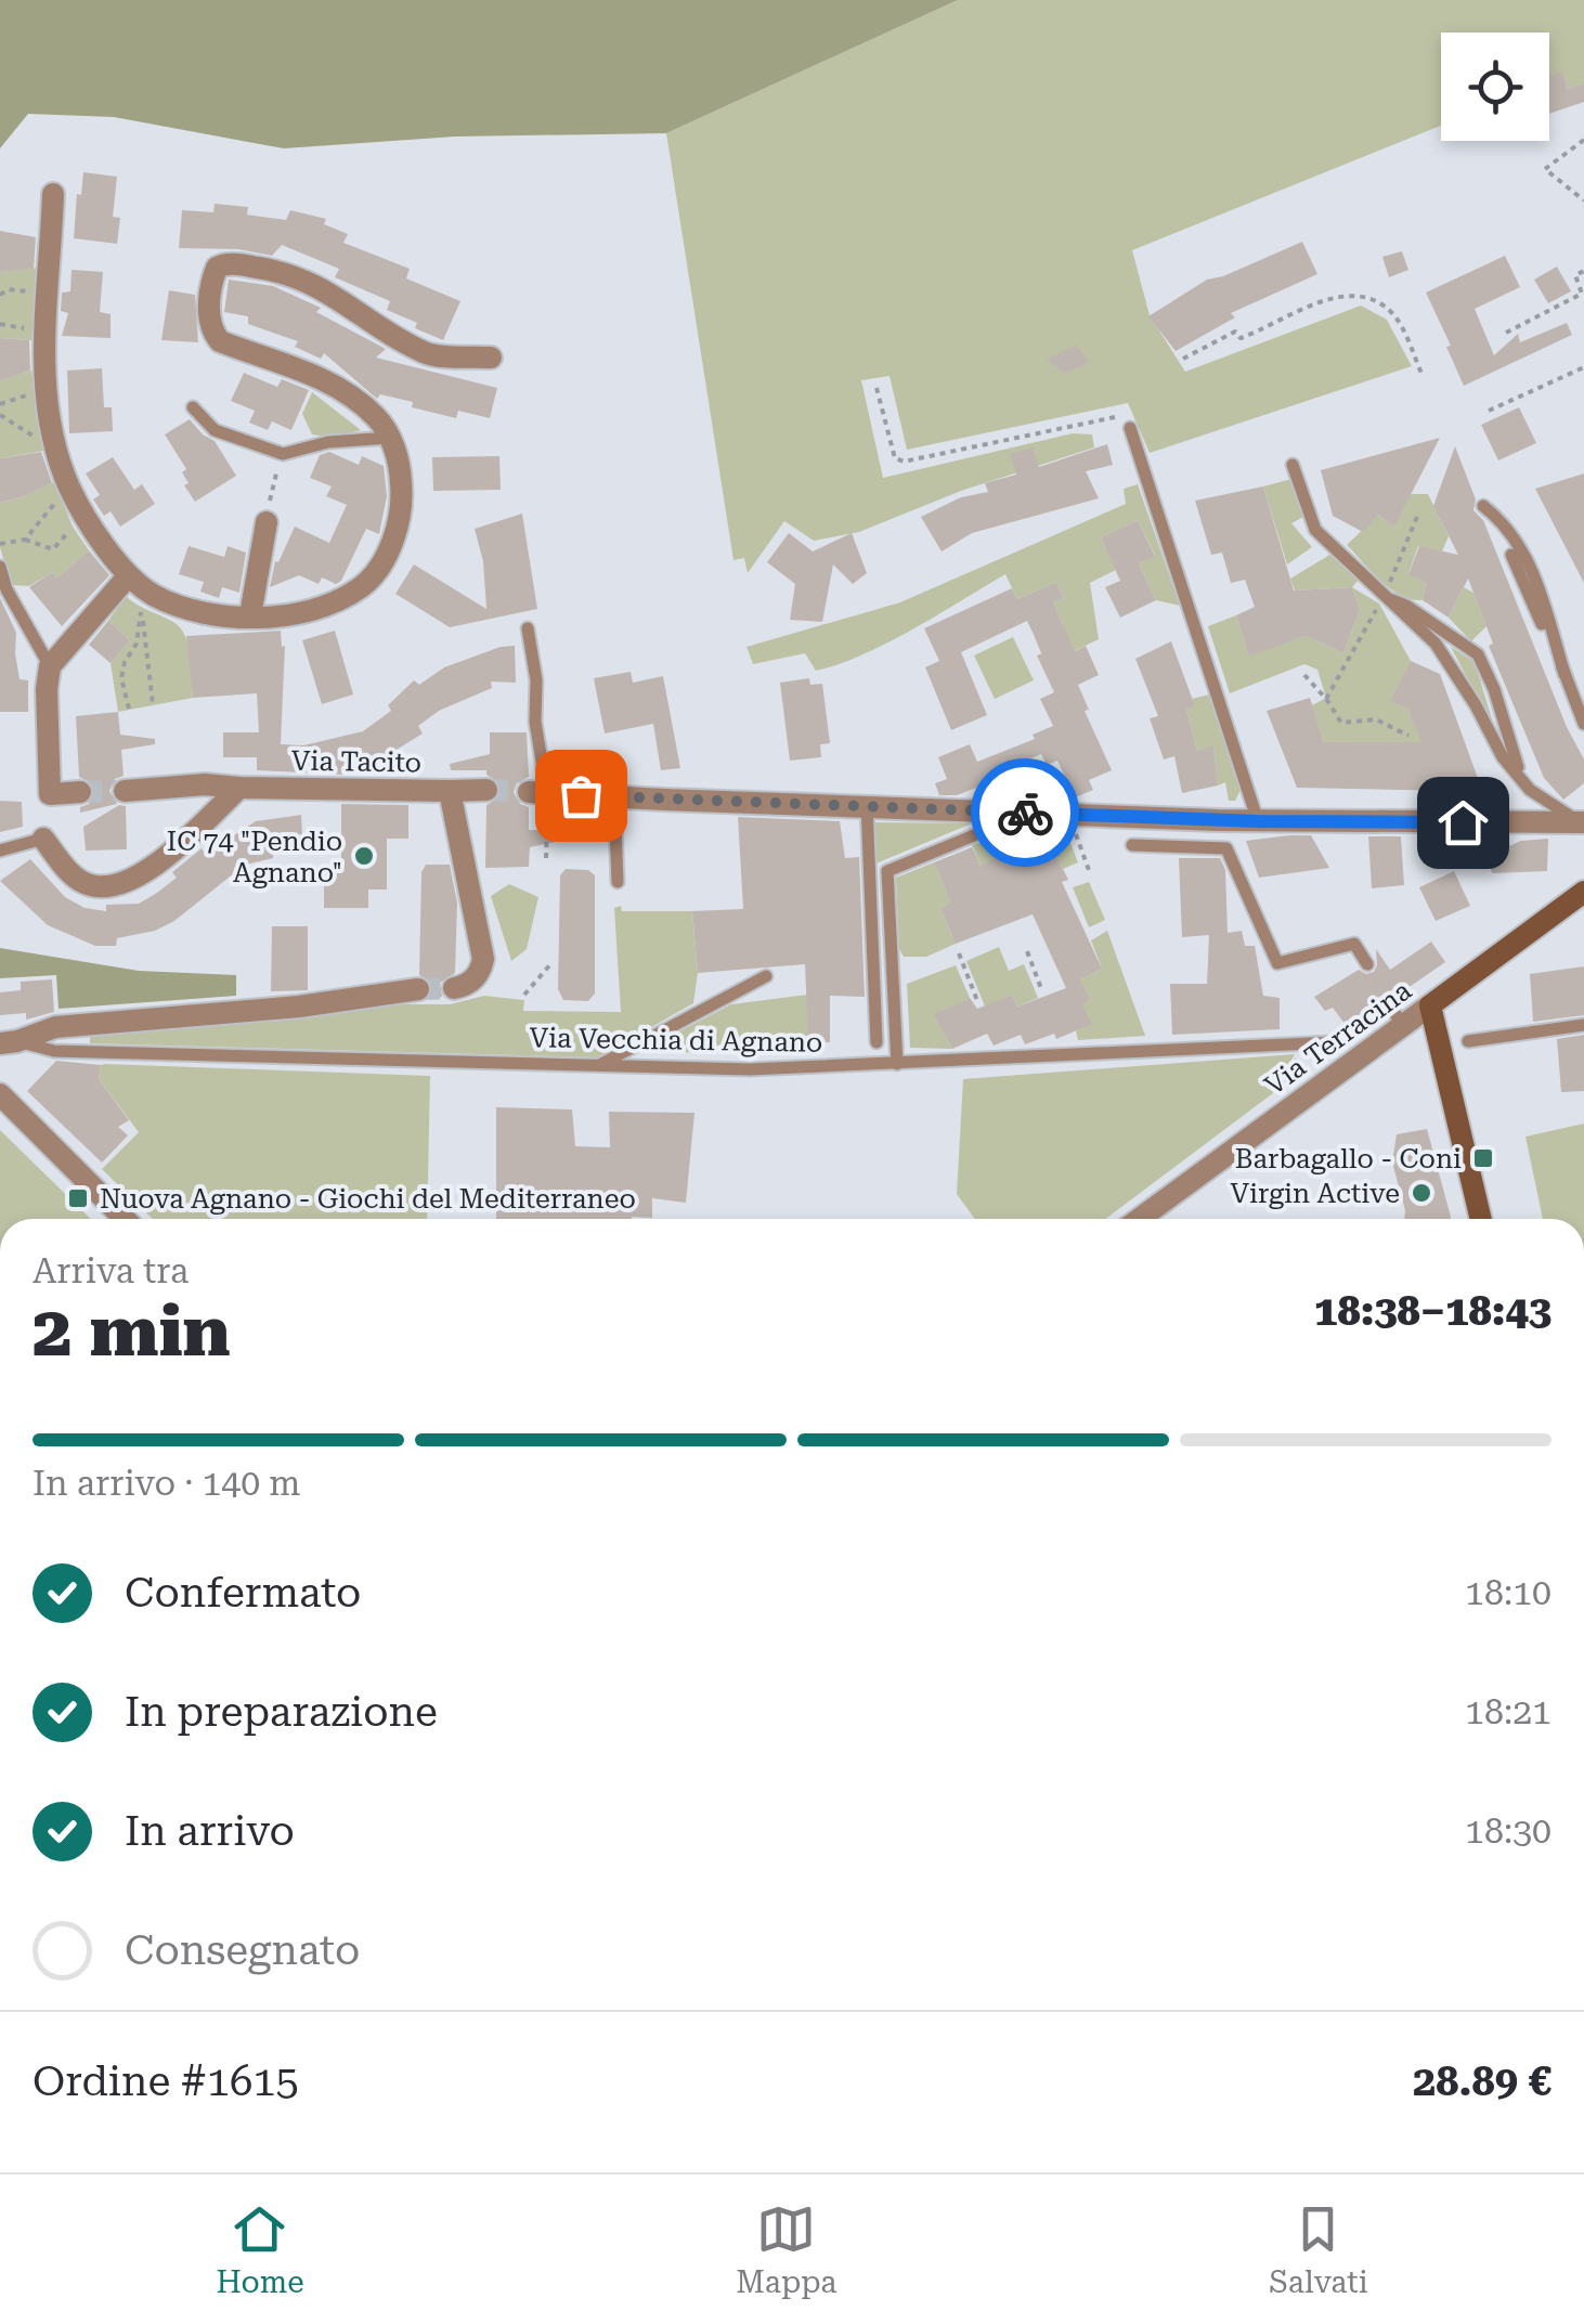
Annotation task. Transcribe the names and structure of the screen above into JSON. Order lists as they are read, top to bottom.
{
  "streets": {
    "main road": ["Via Terracina"],
    "street": ["Via Tacito"],
    "lane": ["Via Vecchia di Agnano"]
  },
  "places": {
    "other": ["IC 74 \"Pendio Agnano\"", "Virgin Active"],
    "transit": ["Barbagallo - Coni", "Nuova Agnano - Giochi del Mediterraneo"]
  },
  "page": {
    "heading": ["2 min", "Arriva tra", "18:38–18:43"],
    "panel": ["Ordine #1615", "28.89 €"],
    "bar": "In arrivo · 140 m",
    "list": [
      ["Confermato", "18:10"],
      ["In preparazione", "18:21"],
      ["In arrivo", "18:30"],
      "Consegnato"
    ],
    "tabs": ["Home", "Mappa", "Salvati"]
  }
}
